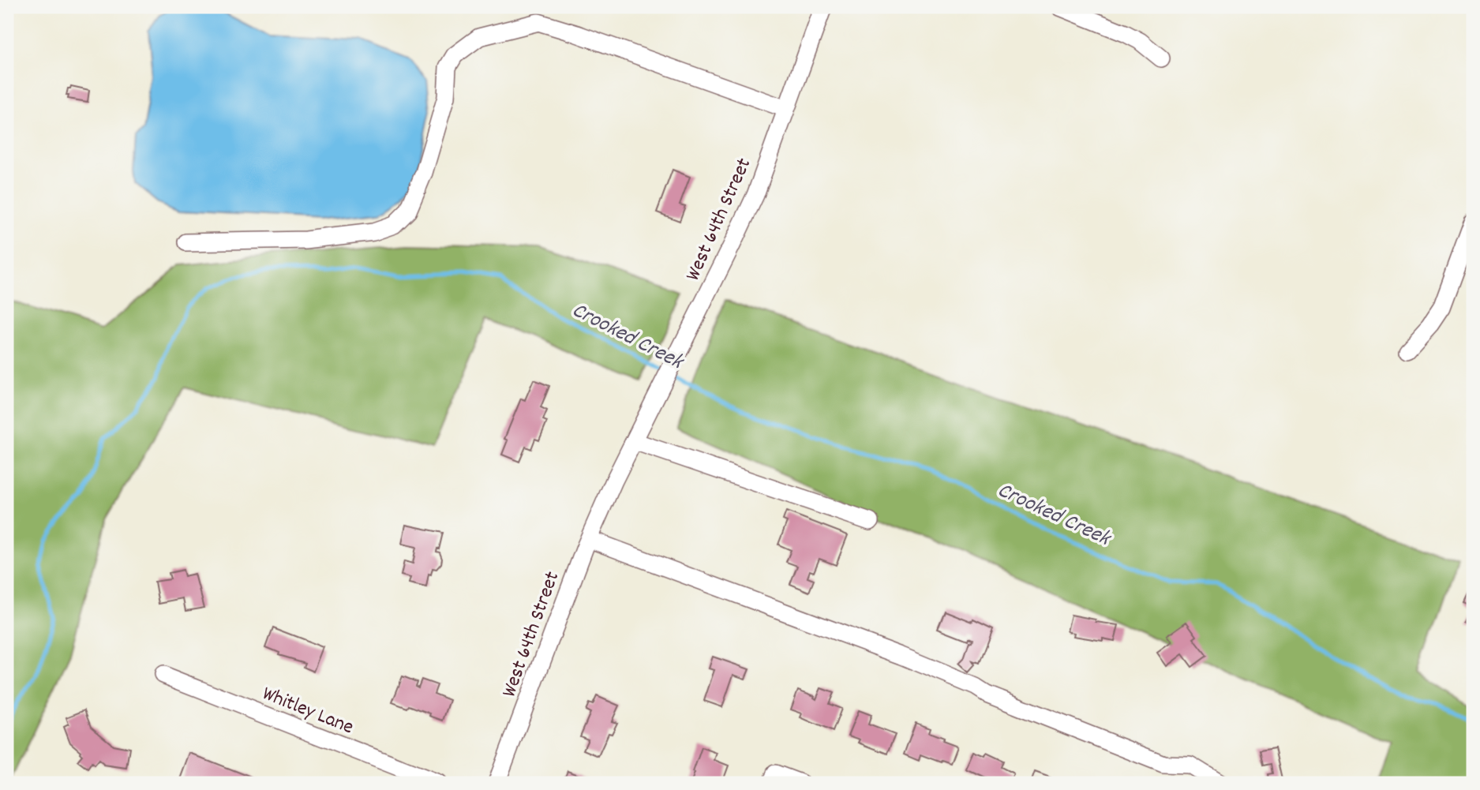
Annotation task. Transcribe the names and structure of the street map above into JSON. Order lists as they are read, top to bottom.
{
  "streets": {
    "street": ["West 64th Street", "Whitley Lane"]
  },
  "water": ["Crooked Creek"]
}
